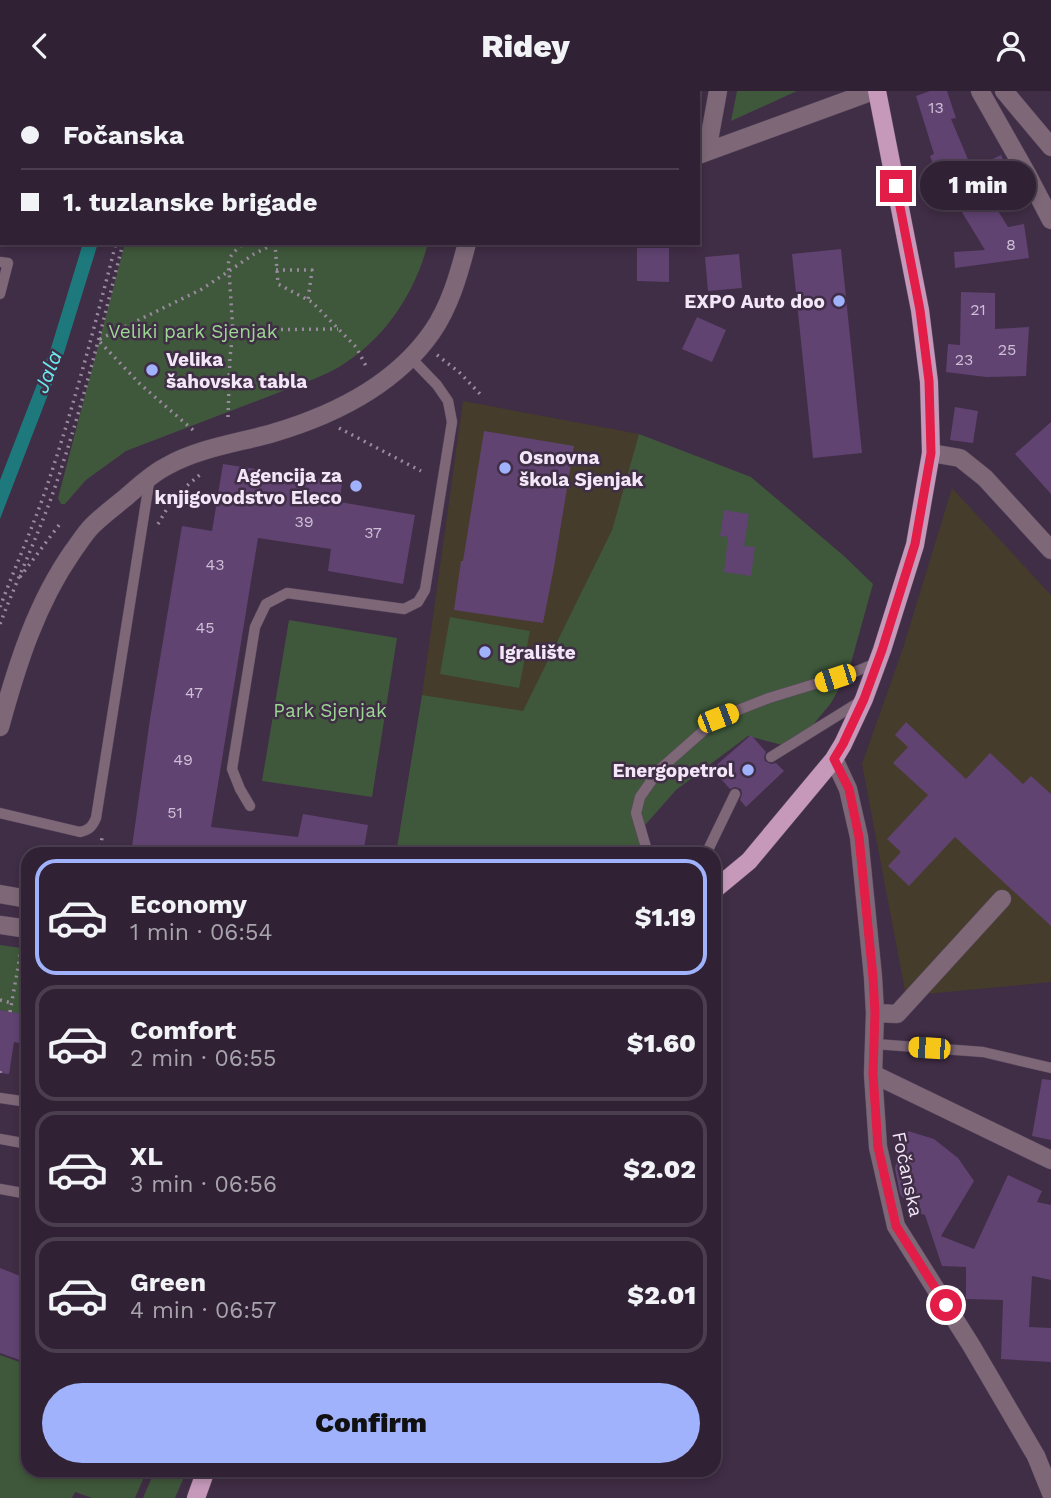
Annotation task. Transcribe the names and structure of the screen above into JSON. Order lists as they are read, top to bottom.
{
  "streets": {
    "street": ["Fočanska"]
  },
  "water": ["Jala"],
  "parks": ["Veliki park Sjenjak", "Park Sjenjak"],
  "places": [
    "EXPO Auto doo",
    "Velika šahovska tabla",
    "Osnovna škola Sjenjak",
    "Agencija za knjigovodstvo Eleco",
    "Igralište",
    "Energopetrol"
  ],
  "house_numbers": [
    "13",
    "8",
    "21",
    "25",
    "23",
    "39",
    "37",
    "43",
    "45",
    "47",
    "49",
    "51"
  ],
  "page": {
    "header": "Ridey",
    "banner": ["Fočanska", "1. tuzlanske brigade"],
    "bubble": "1 min",
    "list": [
      {
        "name": "Economy",
        "note": "1 min · 06:54",
        "value": "$1.19"
      },
      {
        "name": "Comfort",
        "note": "2 min · 06:55",
        "value": "$1.60"
      },
      {
        "name": "XL",
        "note": "3 min · 06:56",
        "value": "$2.02"
      },
      {
        "name": "Green",
        "note": "4 min · 06:57",
        "value": "$2.01"
      }
    ],
    "buttons": "Confirm"
  }
}
